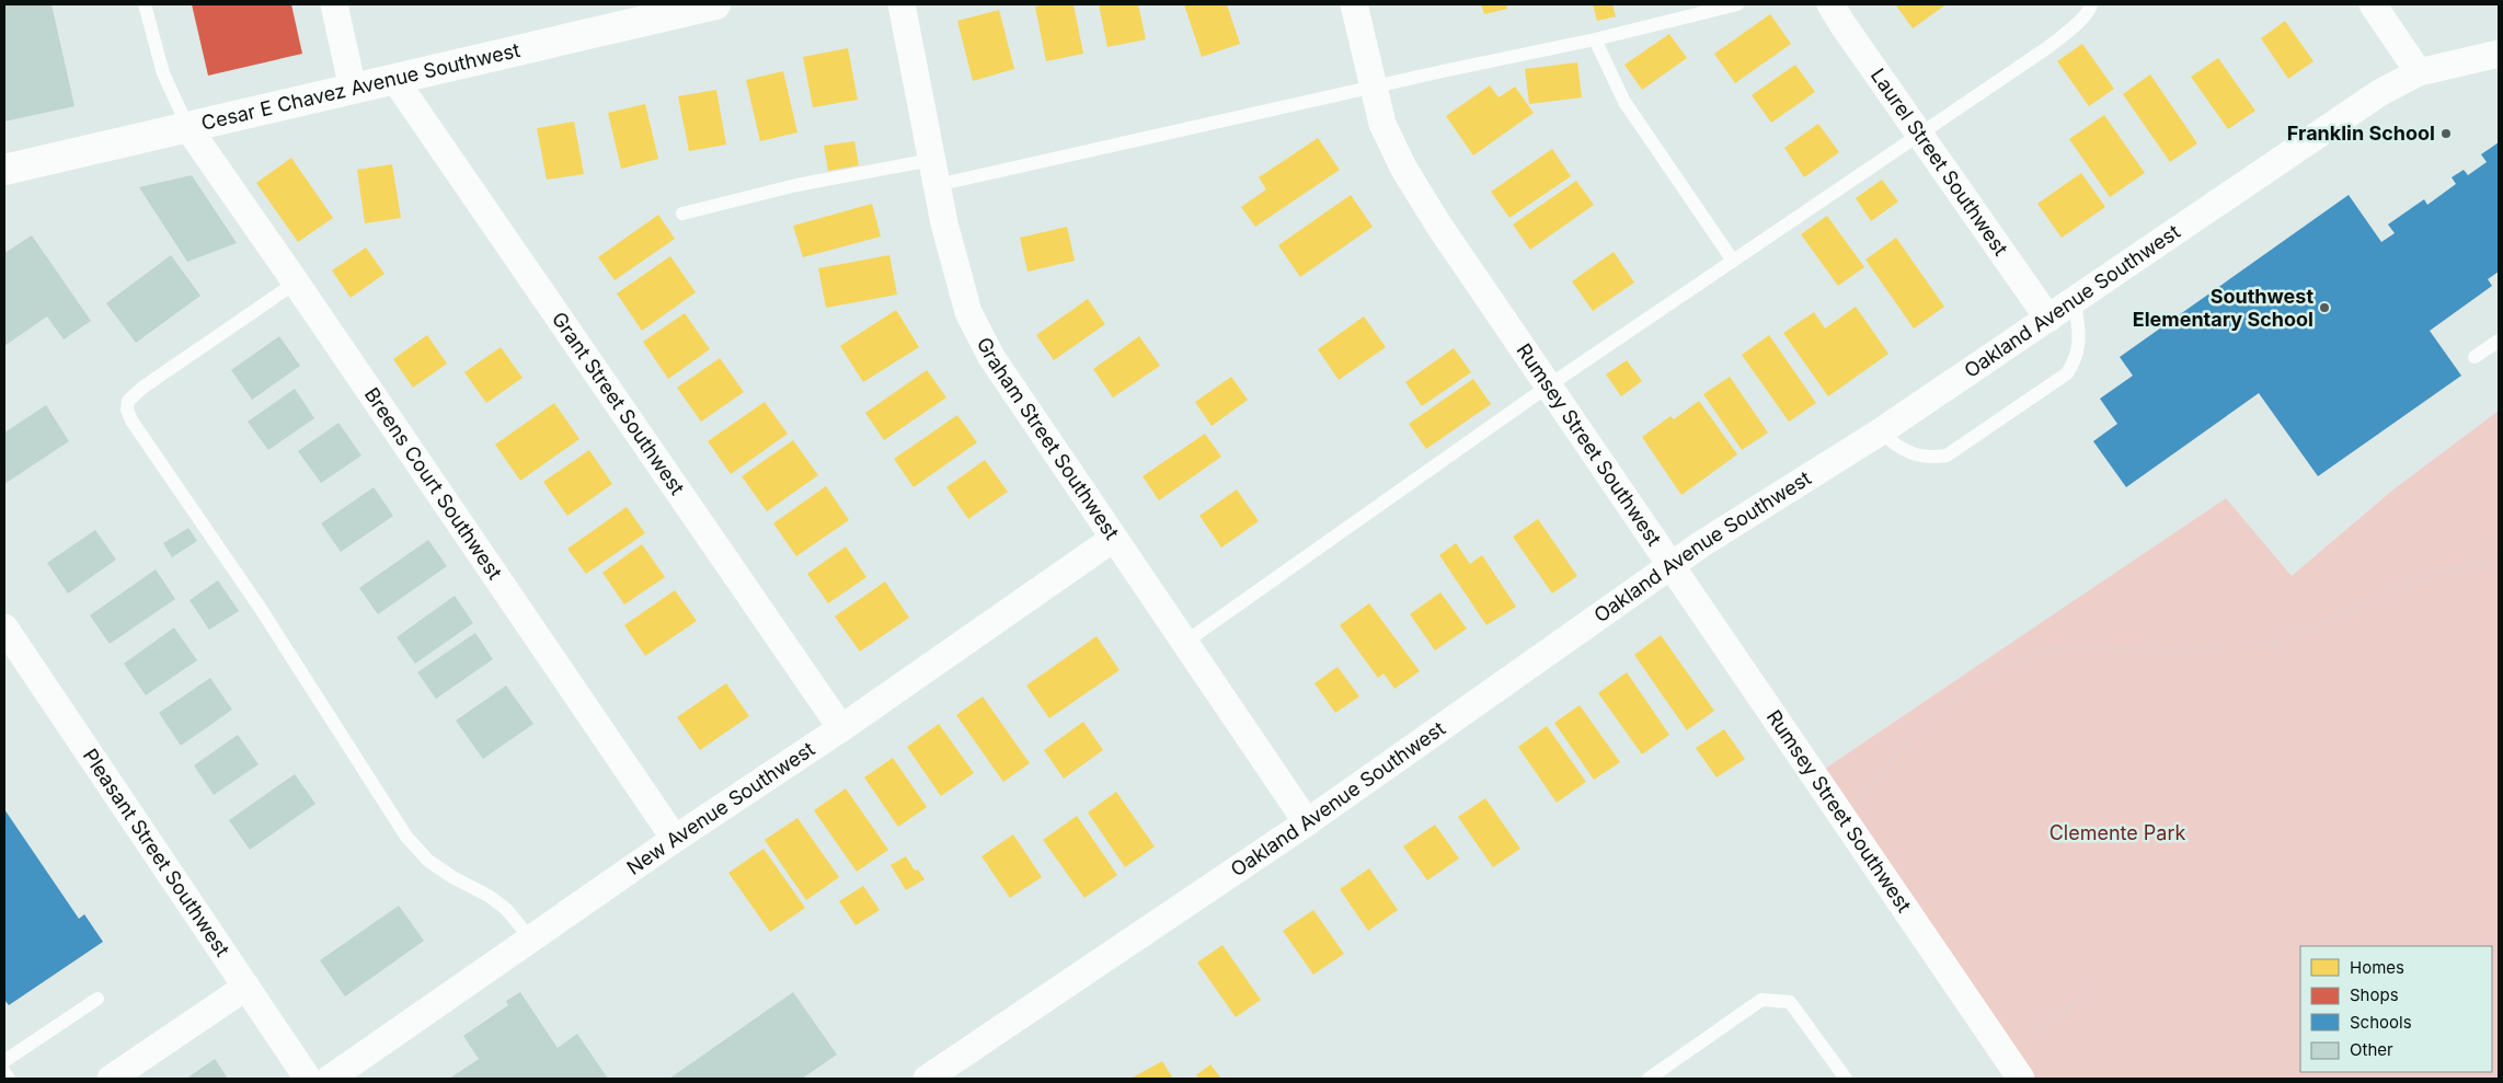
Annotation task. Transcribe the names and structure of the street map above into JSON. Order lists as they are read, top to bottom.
{
  "streets": {
    "main road": ["Cesar E Chavez Avenue Southwest"],
    "street": [
      "Laurel Street Southwest",
      "Oakland Avenue Southwest",
      "Grant Street Southwest",
      "Graham Street Southwest",
      "Rumsey Street Southwest",
      "Breens Court Southwest",
      "New Avenue Southwest",
      "Pleasant Street Southwest"
    ]
  },
  "crossings": [
    ["Cesar E Chavez Avenue Southwest", "Grant Street Southwest"],
    ["Cesar E Chavez Avenue Southwest", "Breens Court Southwest"],
    ["Laurel Street Southwest", "Oakland Avenue Southwest"],
    ["Oakland Avenue Southwest", "Graham Street Southwest"],
    ["Oakland Avenue Southwest", "Rumsey Street Southwest"],
    ["Grant Street Southwest", "New Avenue Southwest"],
    ["Graham Street Southwest", "New Avenue Southwest"],
    ["Breens Court Southwest", "New Avenue Southwest"]
  ],
  "parks": ["Clemente Park"],
  "places": ["Franklin School", "Southwest Elementary School"],
  "legend": [
    "Homes",
    "Shops",
    "Schools",
    "Other"
  ]
}
